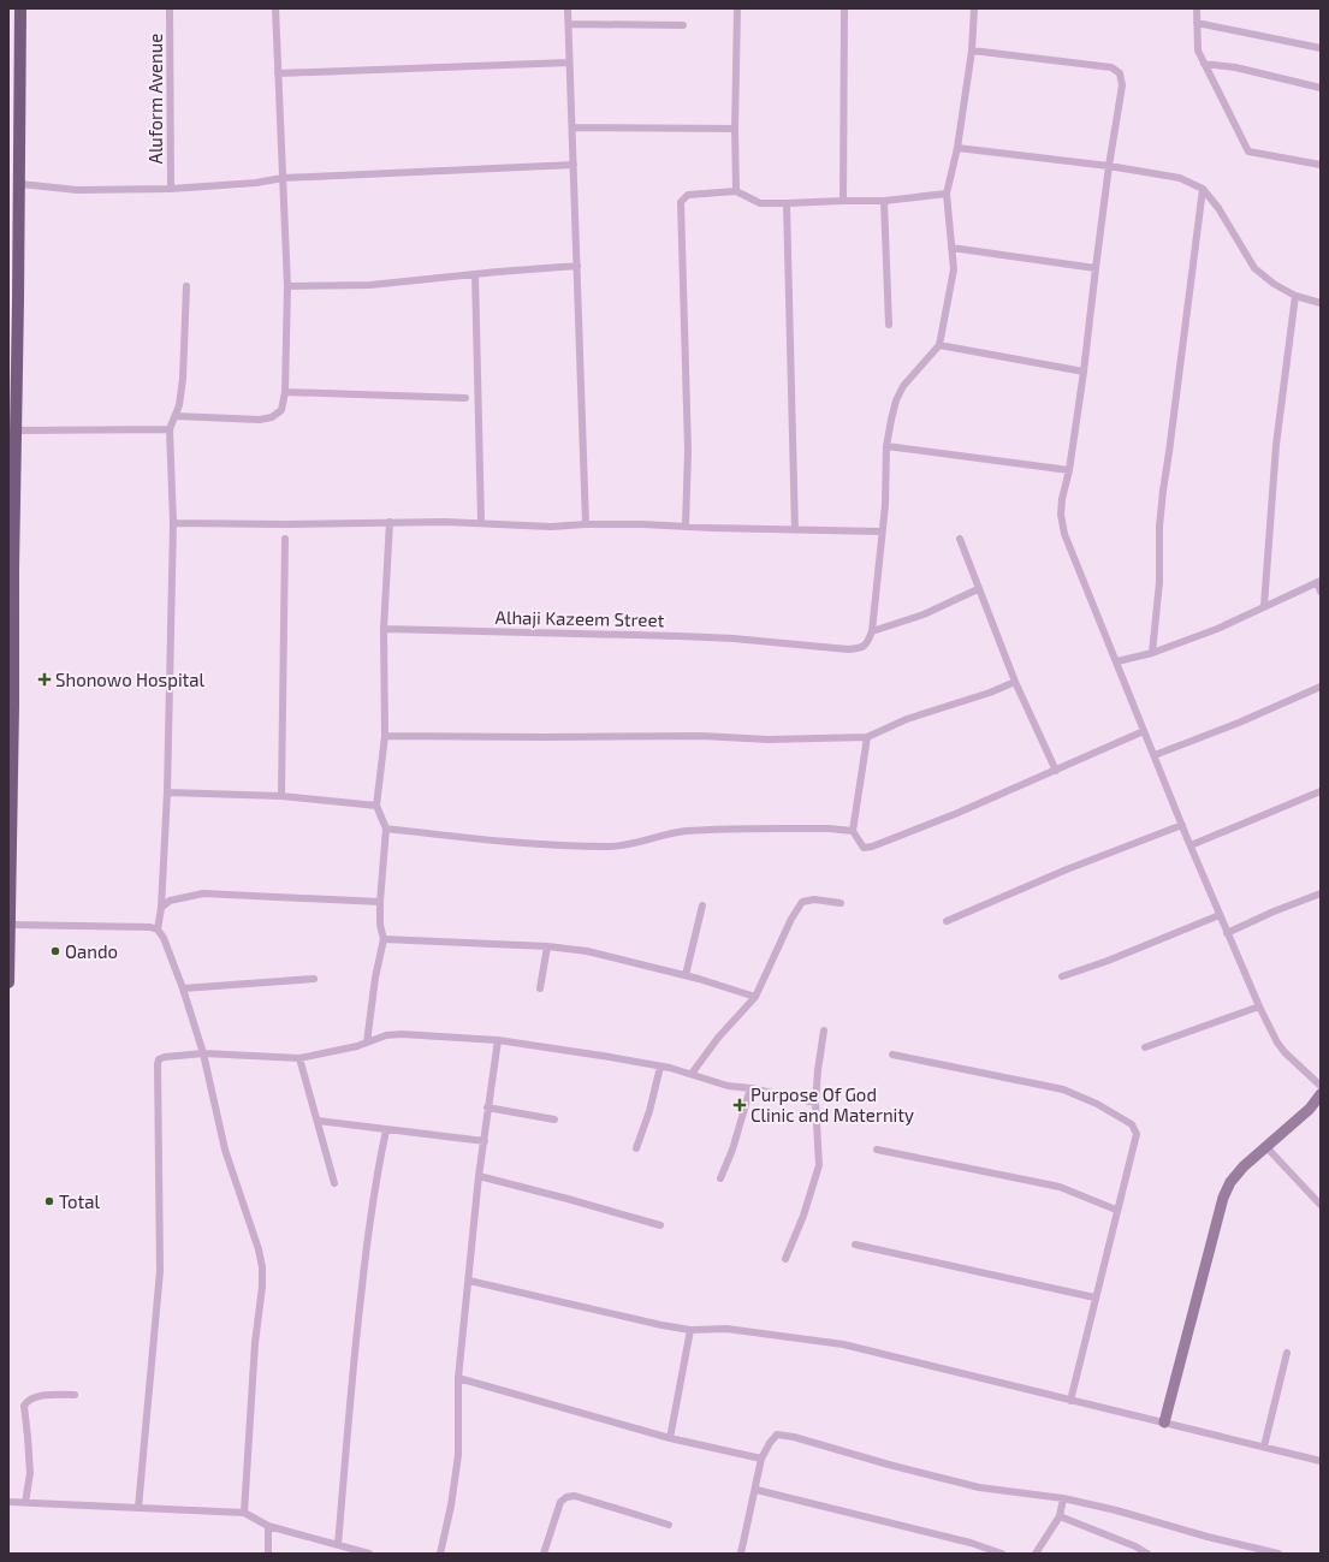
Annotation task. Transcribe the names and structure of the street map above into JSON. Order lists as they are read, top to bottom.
{
  "streets": {
    "street": ["Aluform Avenue", "Alhaji Kazeem Street"]
  },
  "places": {
    "health": ["Shonowo Hospital", "Purpose Of God Clinic and Maternity"],
    "other": ["Oando", "Total"]
  }
}
